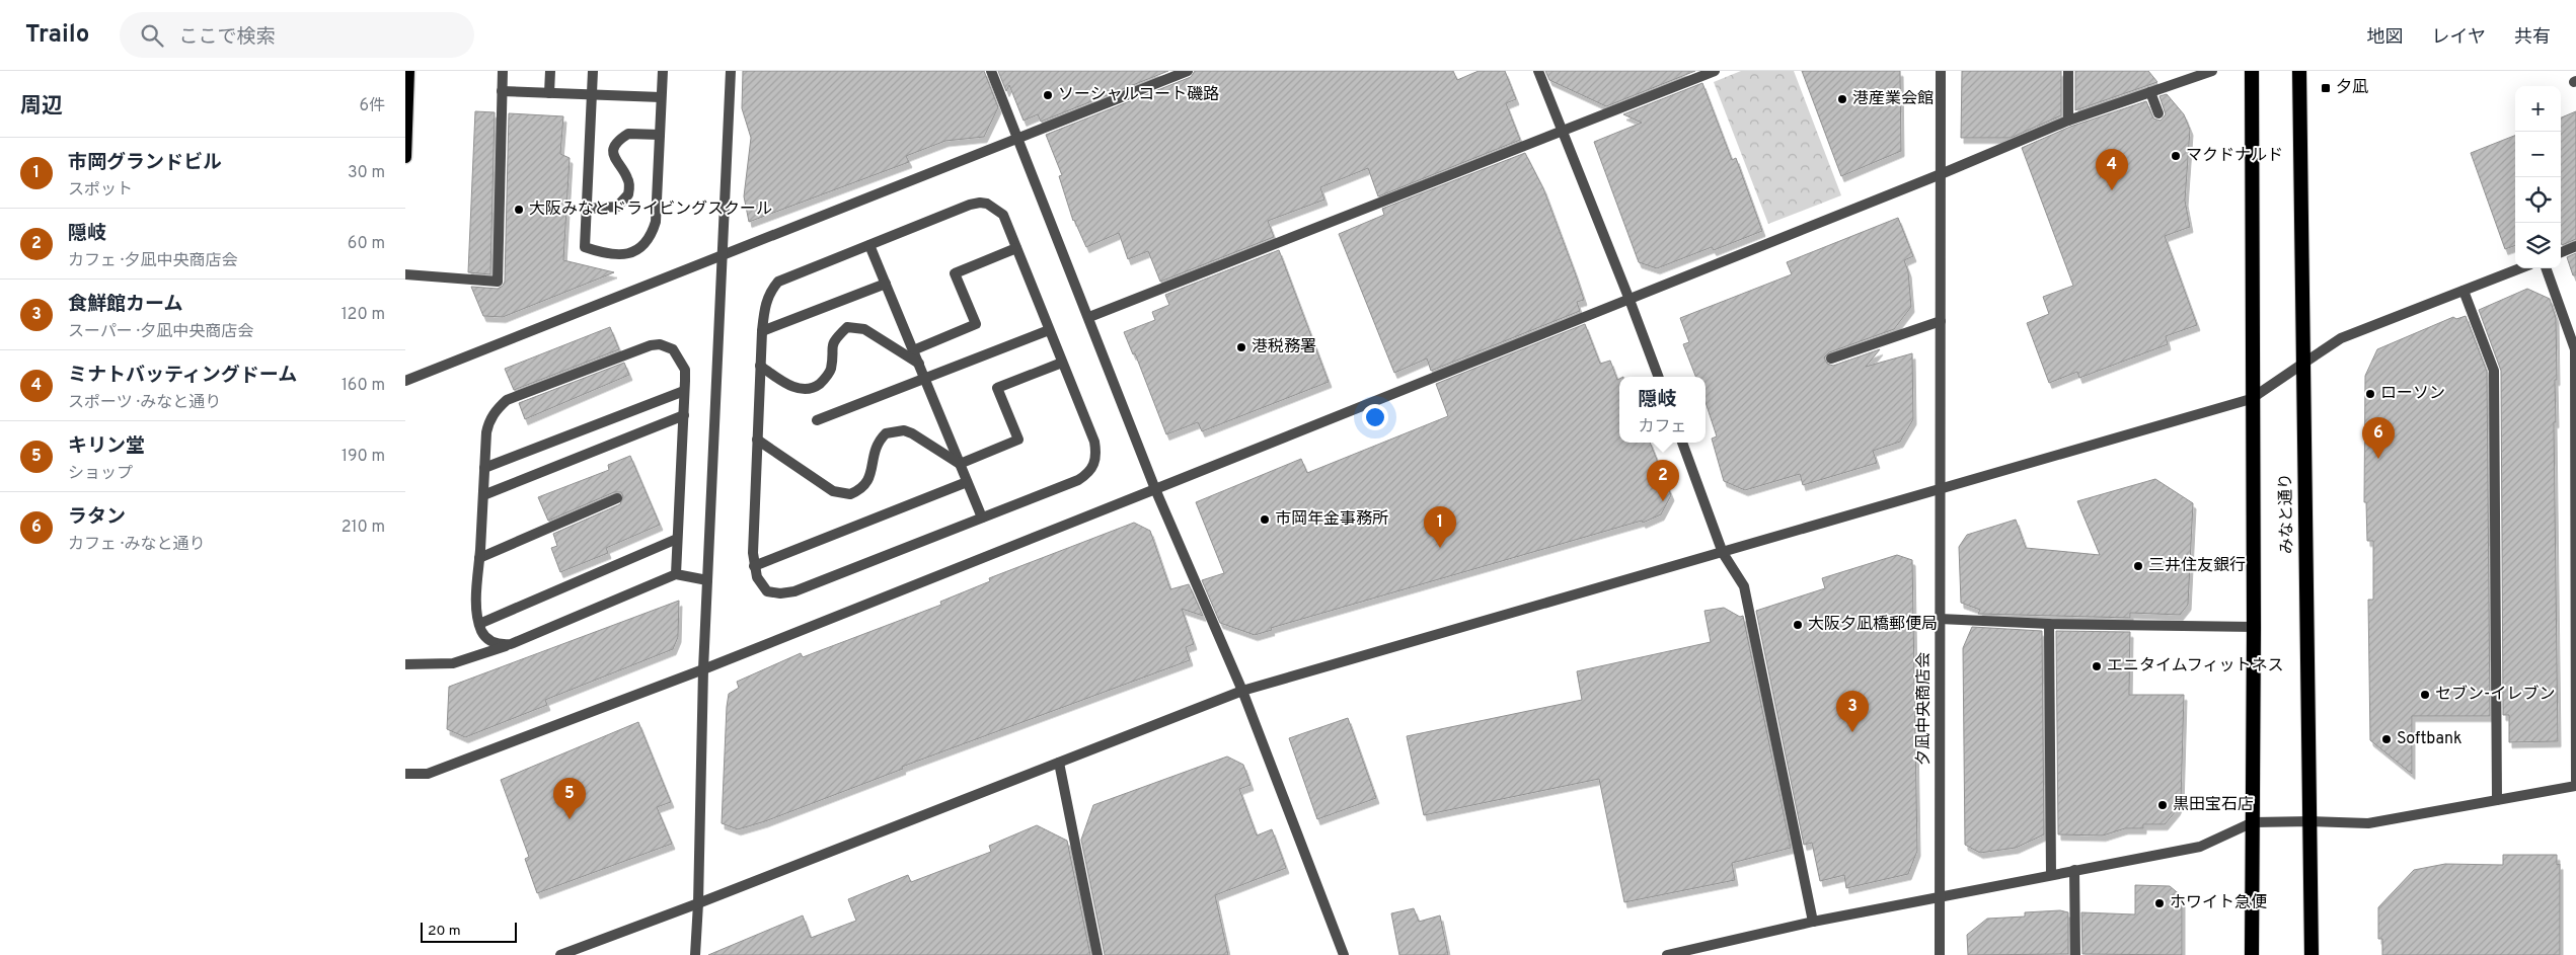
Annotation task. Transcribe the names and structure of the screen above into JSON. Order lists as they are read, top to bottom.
{
  "streets": {
    "highway": ["みなと通り"],
    "street": ["夕凪中央商店会"]
  },
  "places": {
    "transit": ["夕凪"],
    "other": [
      "ソーシャルコート磯路",
      "港産業会館",
      "マクドナルド",
      "大阪みなとドライビングスクール",
      "港税務署",
      "ローソン",
      "市岡年金事務所",
      "三井住友銀行",
      "大阪夕凪橋郵便局",
      "エニタイムフィットネス",
      "セブン-イレブン",
      "Softbank",
      "黒田宝石店",
      "ホワイト急便"
    ]
  },
  "scale_bar": "20 m",
  "page": {
    "header": "Trailo",
    "search": "ここで検索",
    "nav": ["地図", "レイヤ", "共有"],
    "heading": ["周辺", "6件"],
    "map_buttons": ["+", "−"],
    "list": [
      {
        "mark": "1",
        "name": "市岡グランドビル",
        "note": "スポット",
        "value": "30 m"
      },
      {
        "mark": "2",
        "name": "隠岐",
        "note": "カフェ · 夕凪中央商店会",
        "value": "60 m"
      },
      {
        "mark": "3",
        "name": "食鮮館カーム",
        "note": "スーパー · 夕凪中央商店会",
        "value": "120 m"
      },
      {
        "mark": "4",
        "name": "ミナトバッティングドーム",
        "note": "スポーツ · みなと通り",
        "value": "160 m"
      },
      {
        "mark": "5",
        "name": "キリン堂",
        "note": "ショップ",
        "value": "190 m"
      },
      {
        "mark": "6",
        "name": "ラタン",
        "note": "カフェ · みなと通り",
        "value": "210 m"
      }
    ],
    "pins": [
      "4",
      "6",
      "2",
      "1",
      "3",
      "5"
    ],
    "popup": ["隠岐", "カフェ"],
    "scale": "20 m"
  }
}
